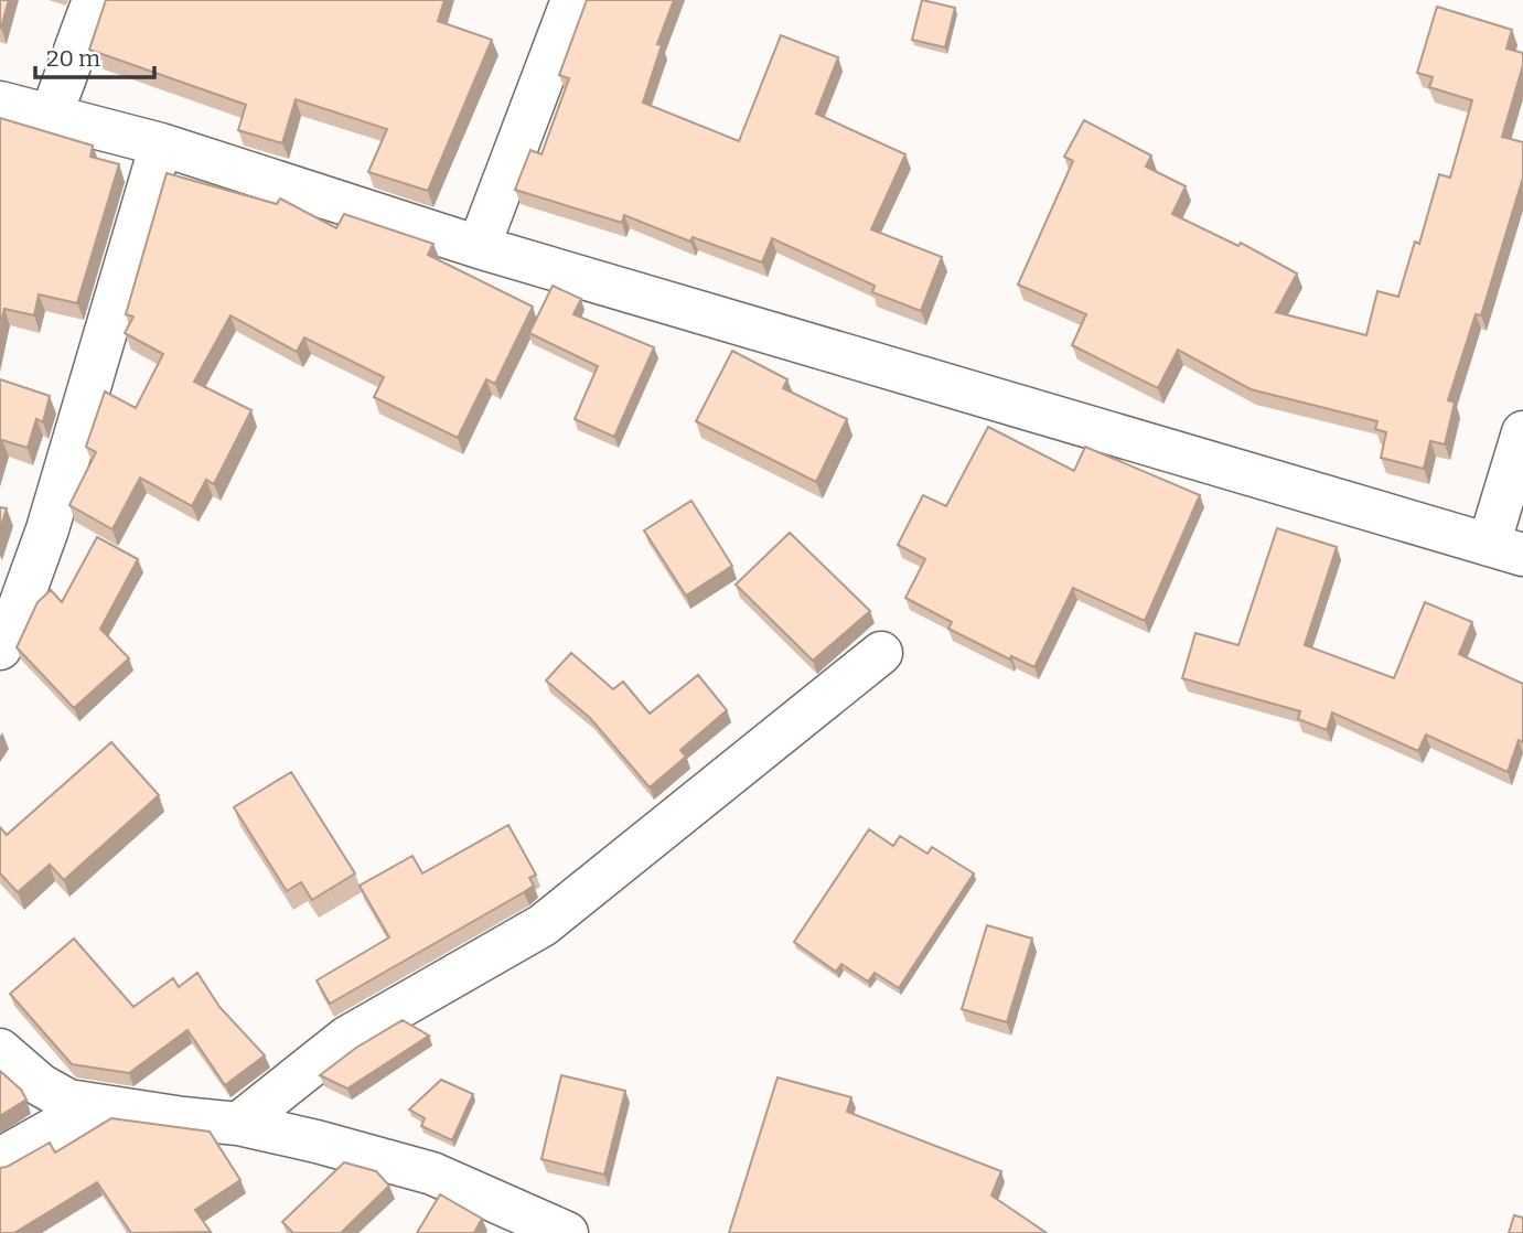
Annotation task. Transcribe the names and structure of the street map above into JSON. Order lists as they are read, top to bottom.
{
  "scale_bar": "20 m"
}
